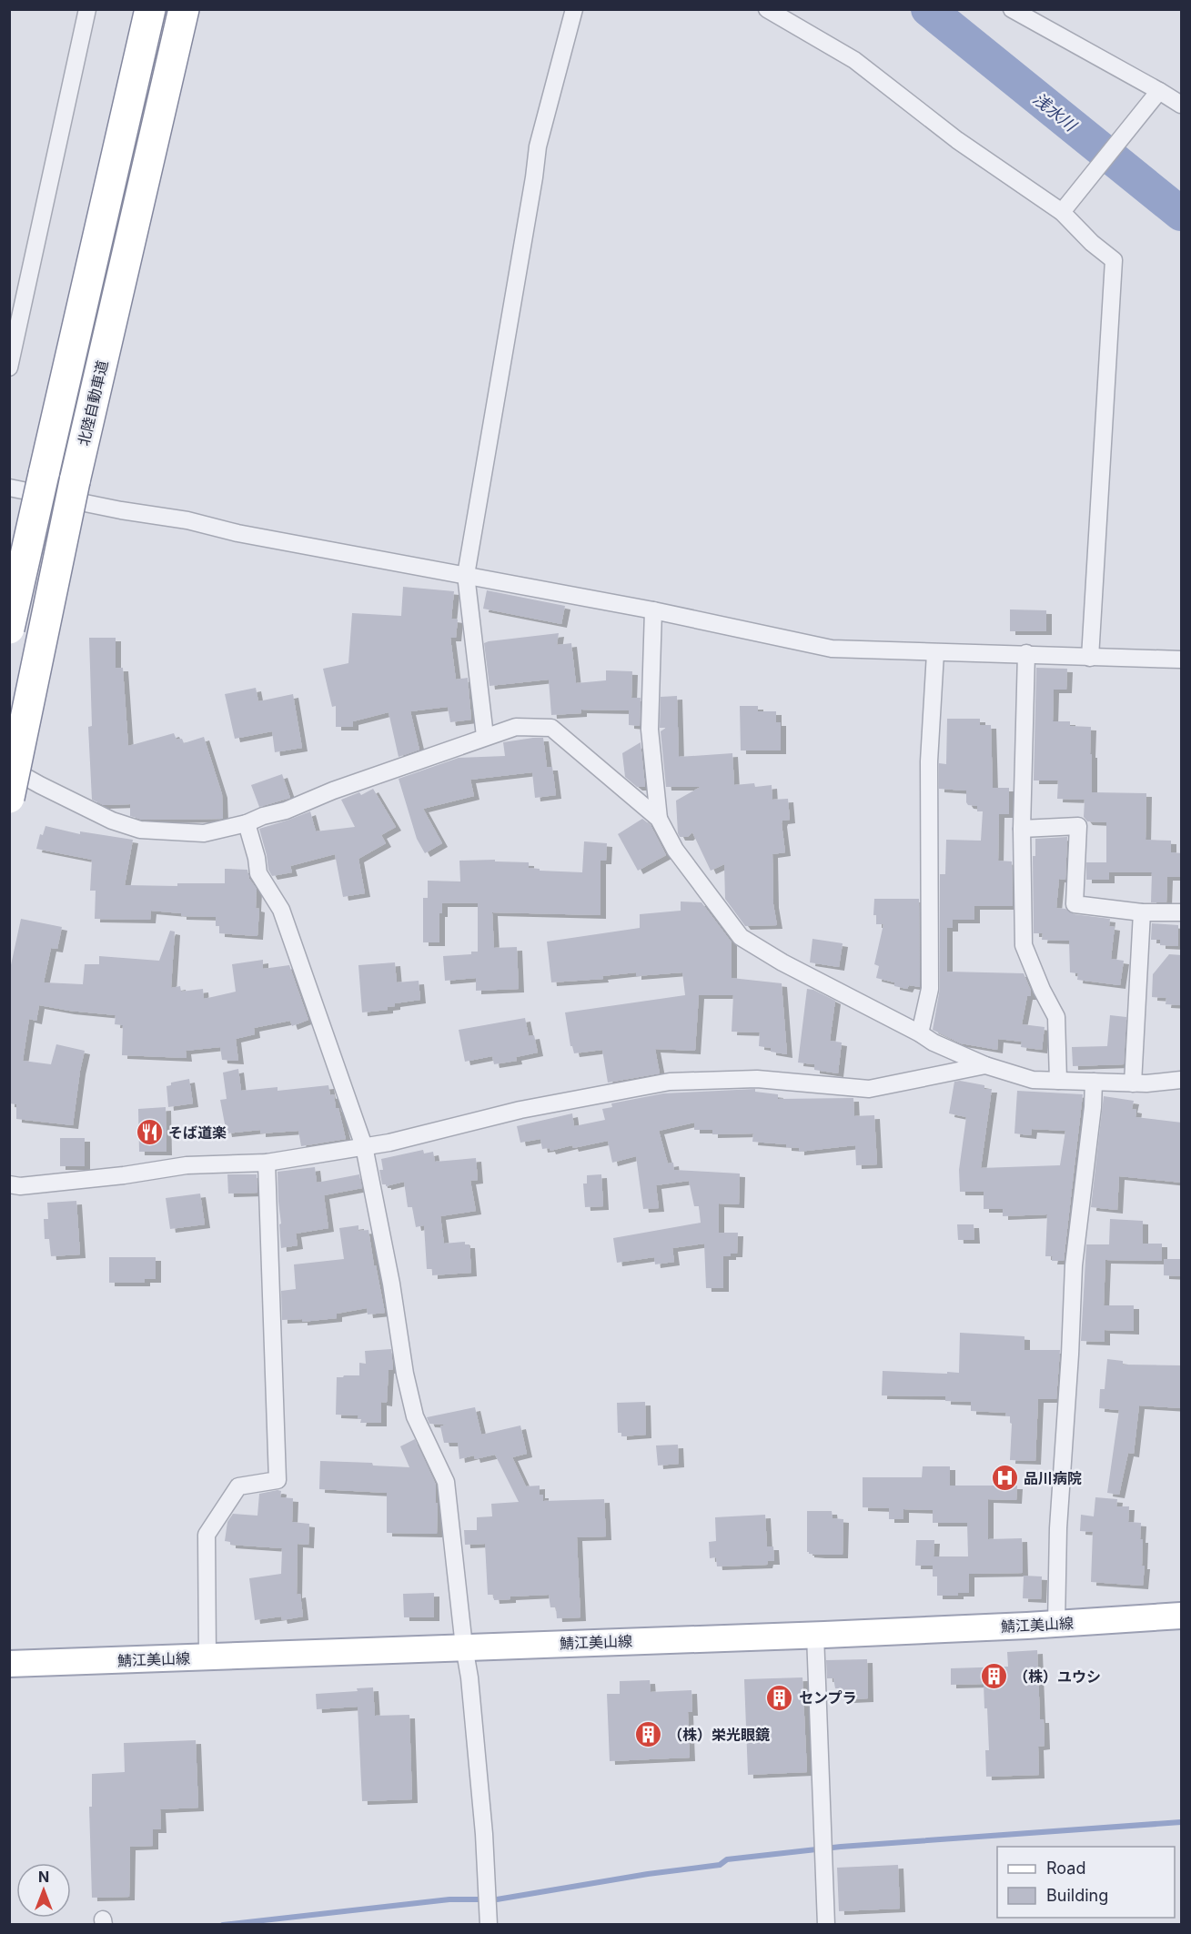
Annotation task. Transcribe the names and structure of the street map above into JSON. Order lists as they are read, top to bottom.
{
  "streets": {
    "highway": ["北陸自動車道"],
    "main road": ["鯖江美山線"]
  },
  "water": ["浅水川"],
  "places": {
    "restaurant": ["そば道楽"],
    "hospital": ["品川病院"],
    "building": ["（株）ユウシ", "センプラ", "（株）栄光眼鏡"]
  },
  "legend": ["Road", "Building"],
  "north": "top"
}
